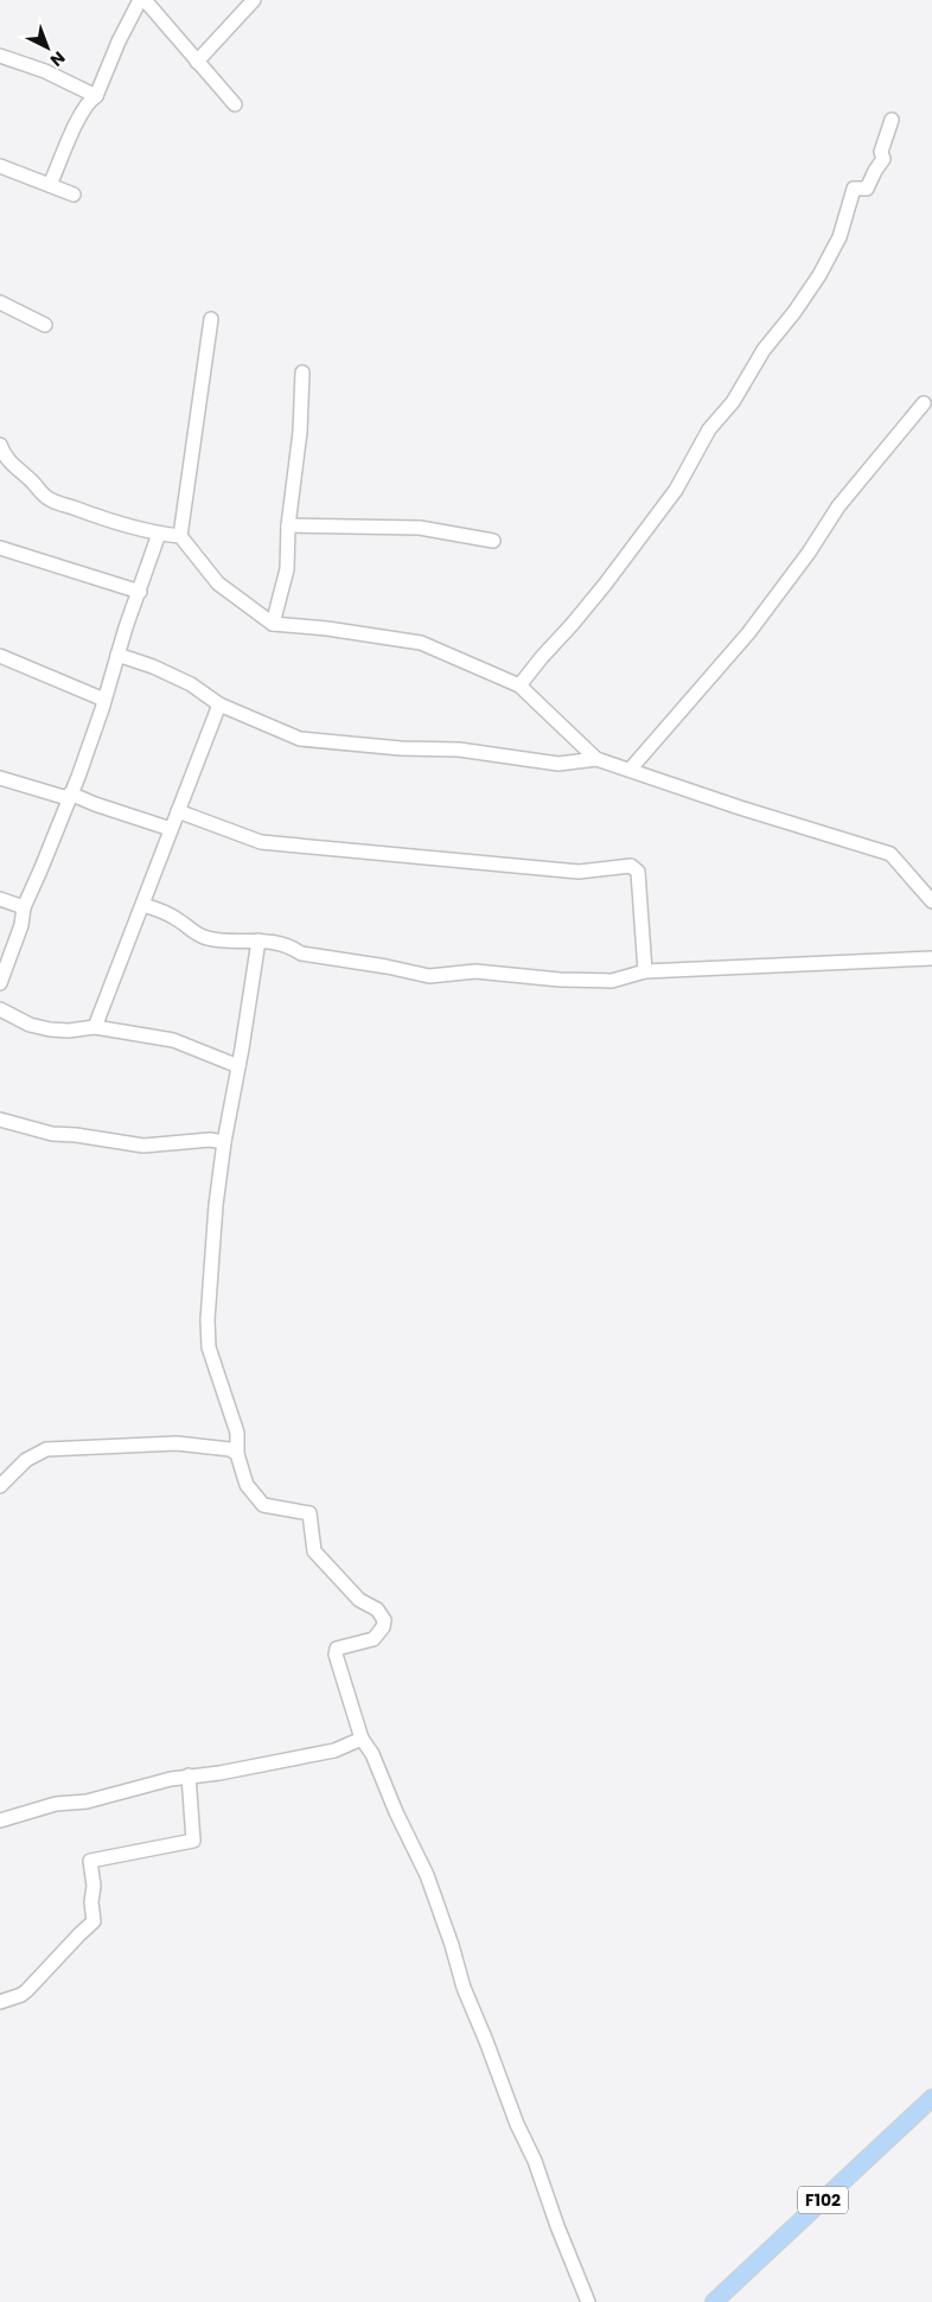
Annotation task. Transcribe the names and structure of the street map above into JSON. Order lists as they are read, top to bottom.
{
  "streets": {
    "main road": ["F102"]
  },
  "north": "bottom right"
}
